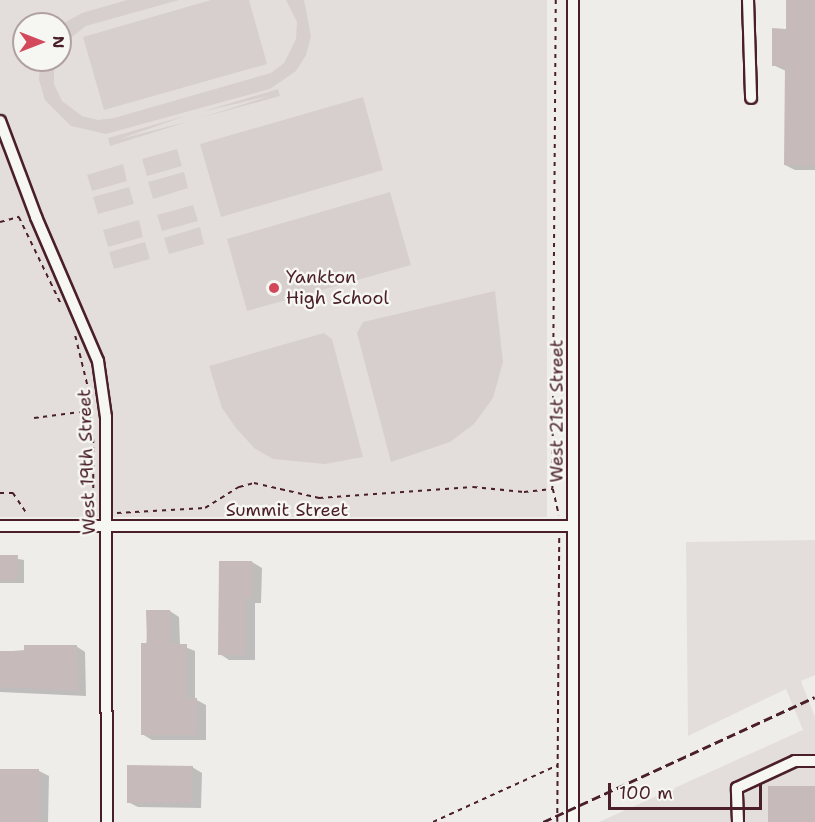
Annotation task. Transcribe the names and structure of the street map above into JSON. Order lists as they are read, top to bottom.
{
  "streets": {
    "street": ["West 21st Street", "West 19th Street", "Summit Street"]
  },
  "crossings": [
    ["West 21st Street", "Summit Street"],
    ["West 19th Street", "Summit Street"]
  ],
  "places": ["Yankton High School"],
  "scale_bar": "100 m",
  "north": "right"
}
